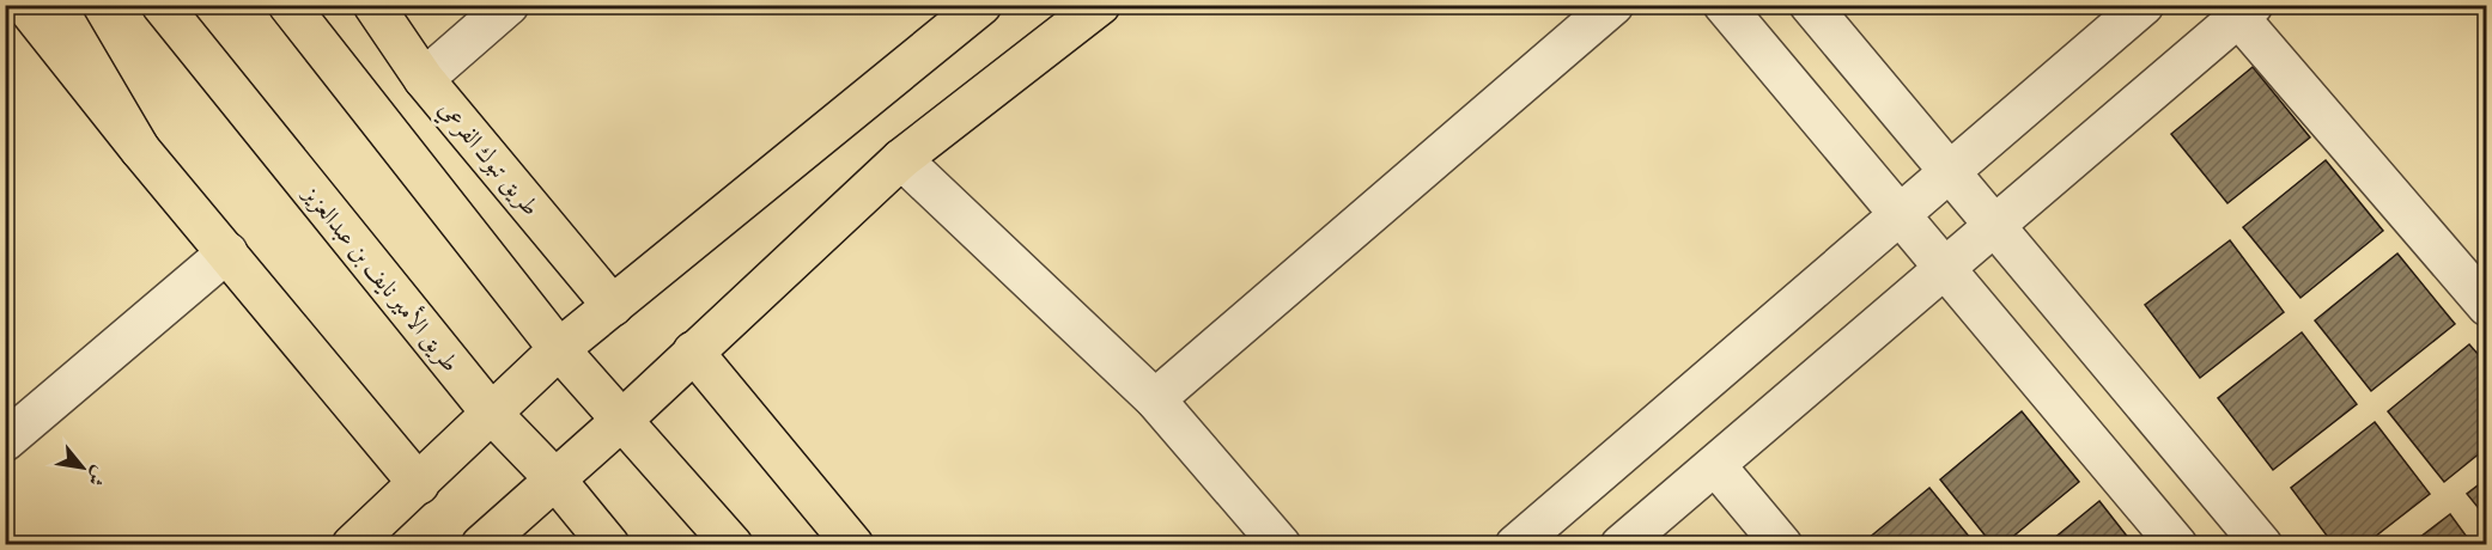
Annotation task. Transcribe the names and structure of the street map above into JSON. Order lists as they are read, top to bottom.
{
  "streets": {
    "main road": ["طريق تبوك الفرعي", "طريق الأمير نايف بن عبدالعزيز"]
  },
  "north": "bottom right"
}
